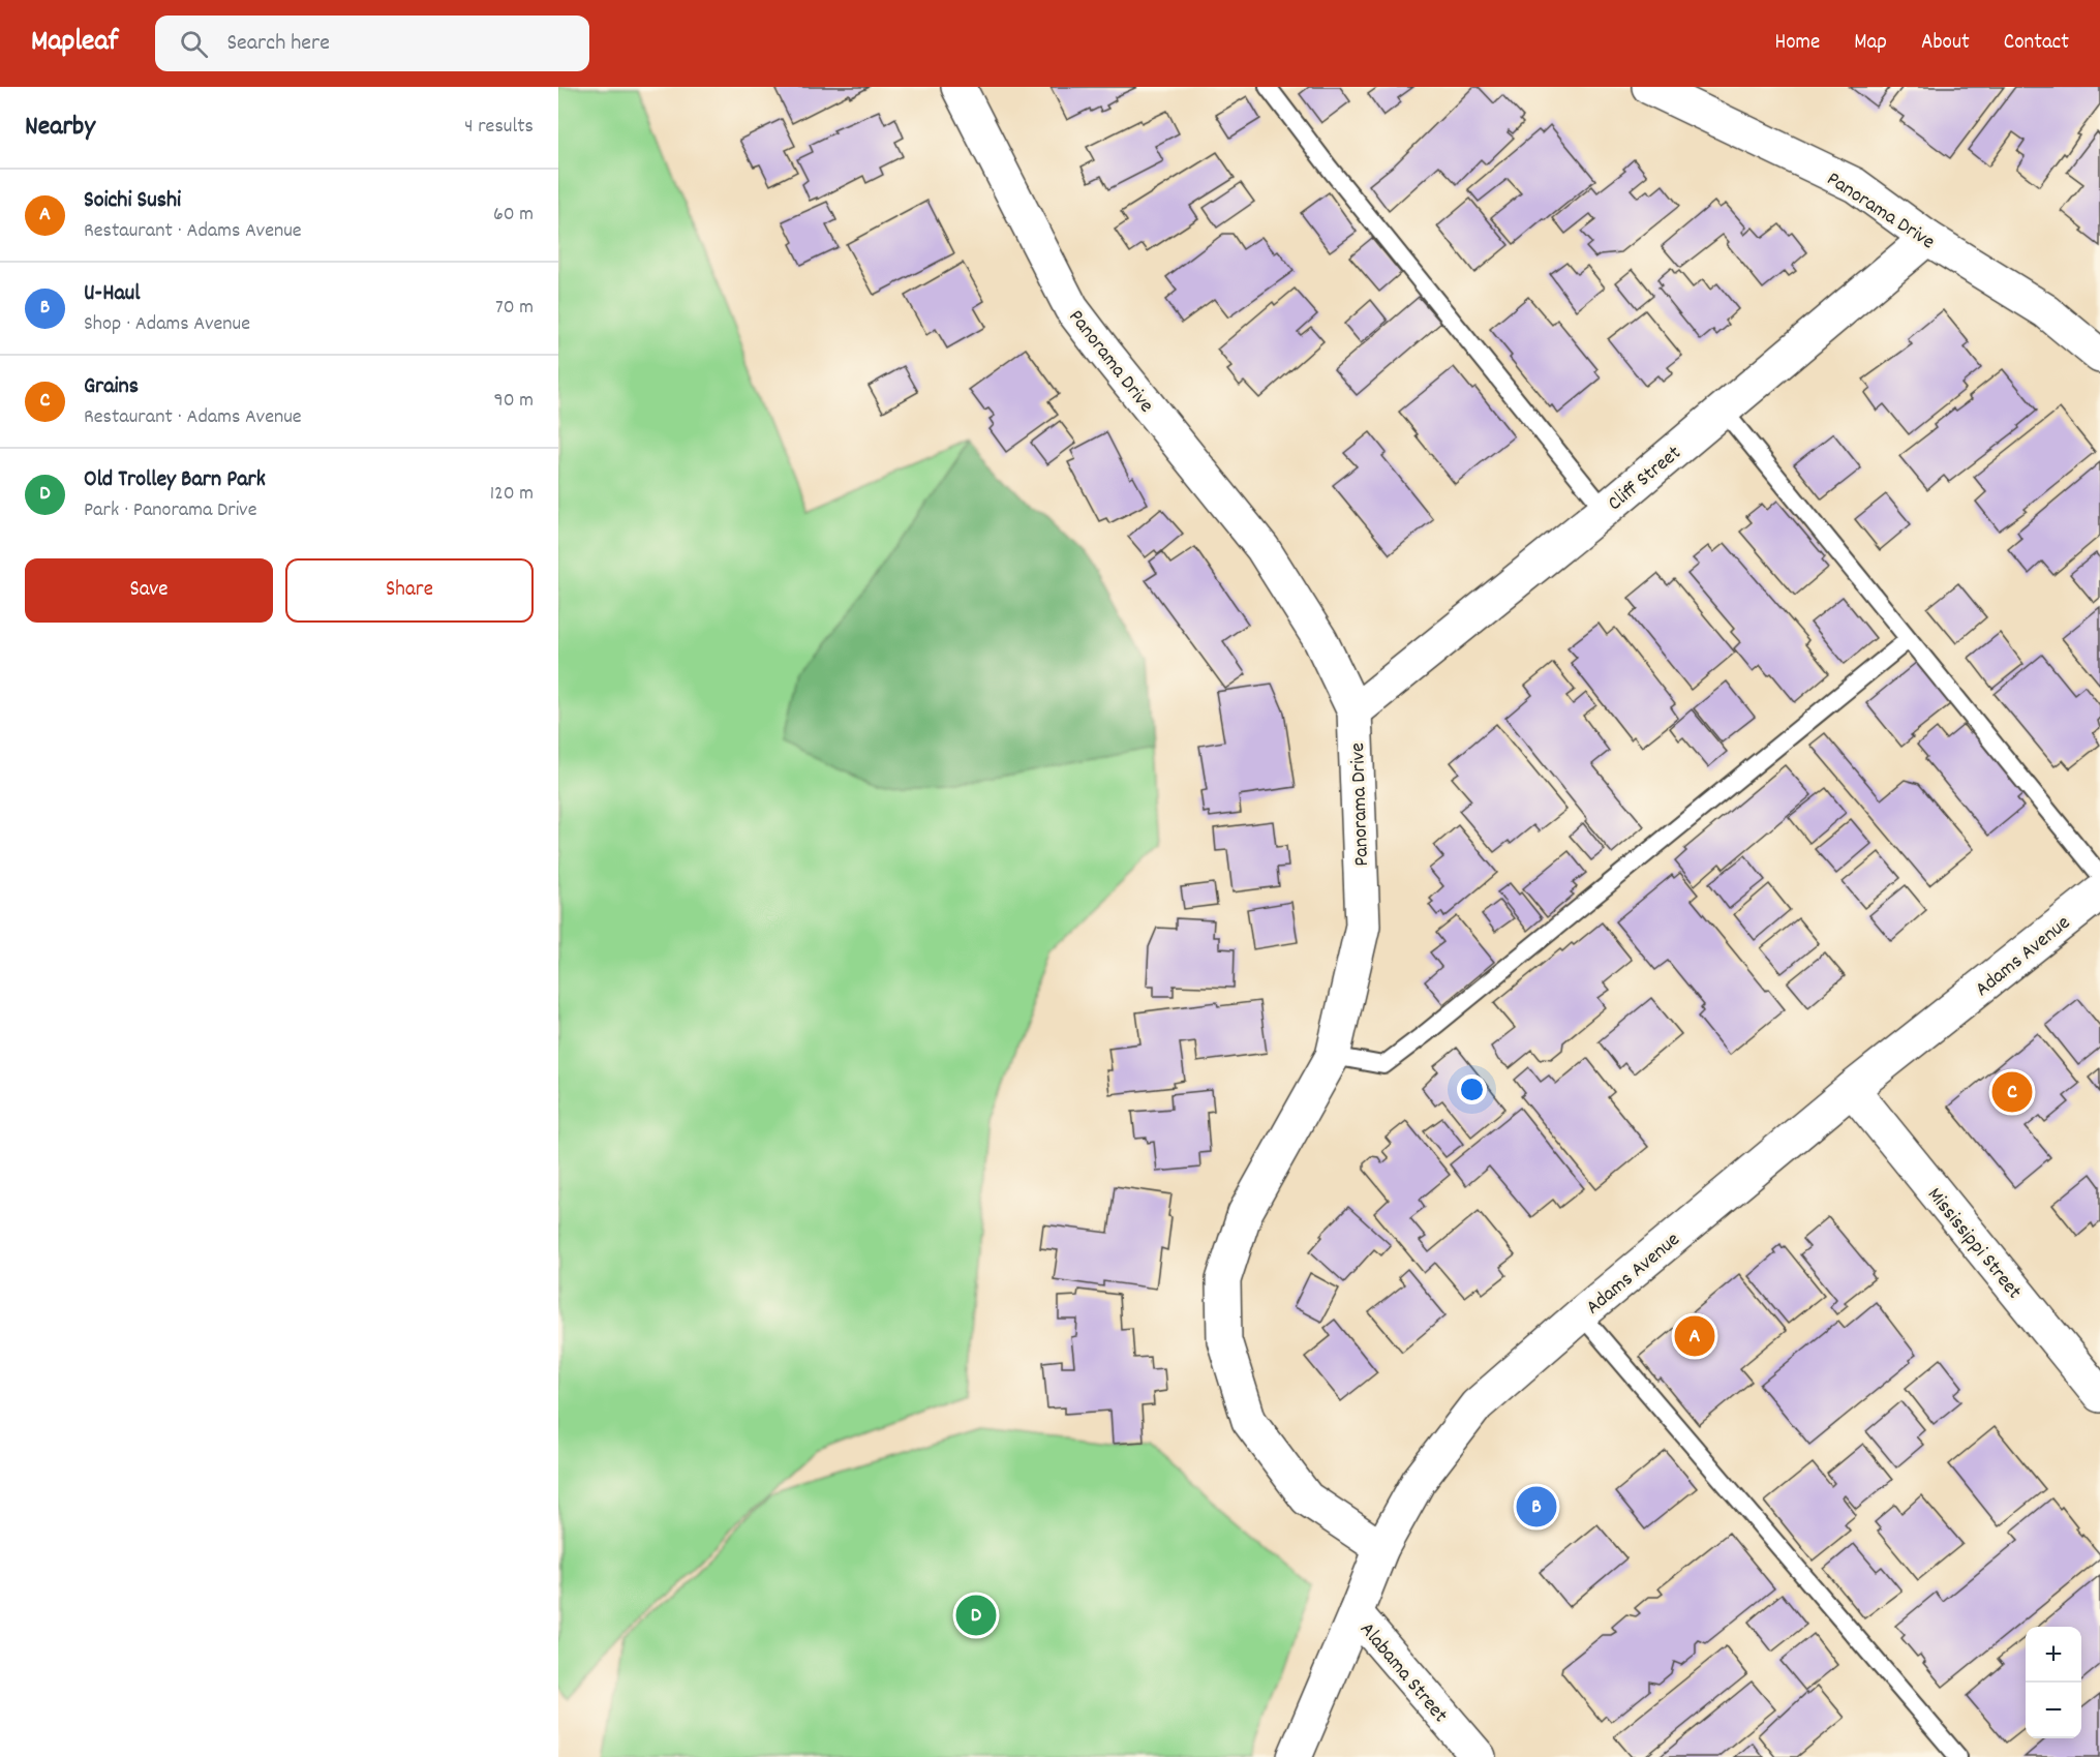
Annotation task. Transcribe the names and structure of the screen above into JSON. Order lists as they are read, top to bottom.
{
  "streets": {
    "street": [
      "Panorama Drive",
      "Cliff Street",
      "Adams Avenue",
      "Mississippi Street",
      "Alabama Street"
    ]
  },
  "crossings": [
    ["Panorama Drive", "Cliff Street"],
    ["Panorama Drive", "Adams Avenue"],
    ["Adams Avenue", "Mississippi Street"],
    ["Adams Avenue", "Alabama Street"]
  ],
  "page": {
    "header": "Mapleaf",
    "search": "Search here",
    "nav": [
      "Home",
      "Map",
      "About",
      "Contact"
    ],
    "heading": ["Nearby", "4 results"],
    "list": [
      {
        "mark": "A",
        "name": "Soichi Sushi",
        "note": "Restaurant · Adams Avenue",
        "value": "60 m"
      },
      {
        "mark": "B",
        "name": "U-Haul",
        "note": "Shop · Adams Avenue",
        "value": "70 m"
      },
      {
        "mark": "C",
        "name": "Grains",
        "note": "Restaurant · Adams Avenue",
        "value": "90 m"
      },
      {
        "mark": "D",
        "name": "Old Trolley Barn Park",
        "note": "Park · Panorama Drive",
        "value": "120 m"
      }
    ],
    "buttons": ["Save", "Share"],
    "pins": [
      "C",
      "A",
      "B",
      "D"
    ],
    "map_buttons": ["+", "−"]
  }
}
